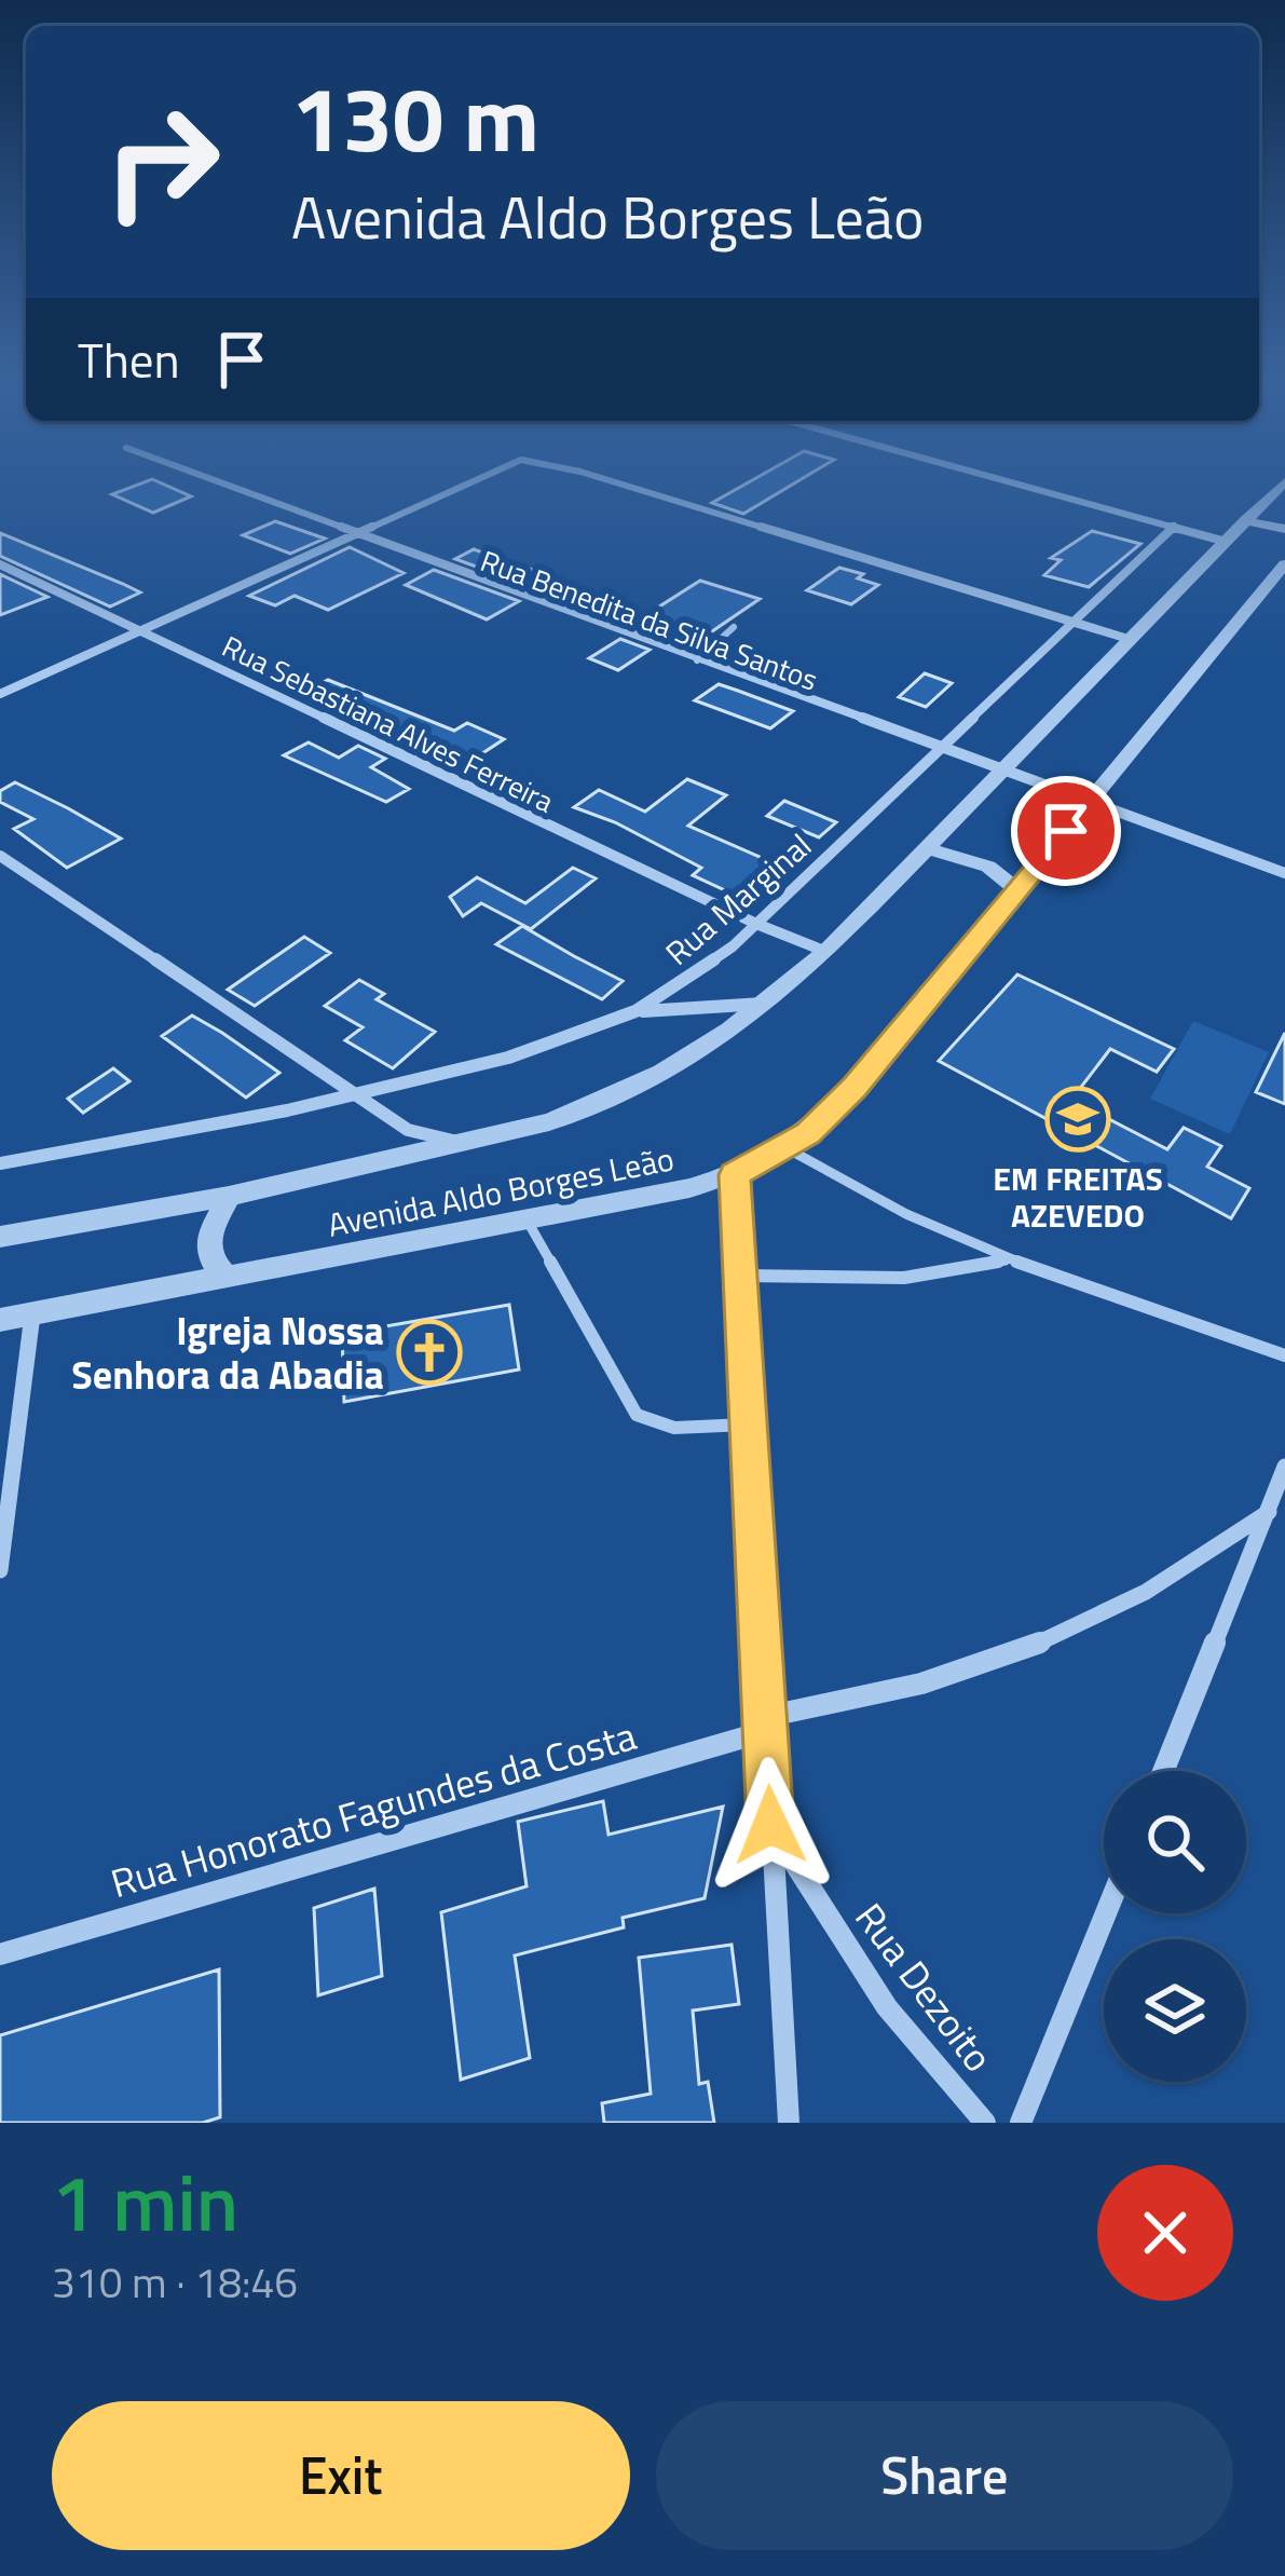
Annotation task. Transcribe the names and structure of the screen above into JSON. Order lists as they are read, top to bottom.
{
  "streets": {
    "street": [
      "Rua Benedita da Silva Santos",
      "Rua Sebastiana Alves Ferreira",
      "Rua Marginal",
      "Avenida Aldo Borges Leão",
      "Rua Honorato Fagundes da Costa",
      "Rua Dezoito"
    ]
  },
  "crossings": [
    ["Rua Benedita da Silva Santos", "Rua Marginal"],
    ["Rua Benedita da Silva Santos", "Avenida Aldo Borges Leão"],
    ["Rua Sebastiana Alves Ferreira", "Rua Marginal"],
    ["Rua Sebastiana Alves Ferreira", "Avenida Aldo Borges Leão"]
  ],
  "places": {
    "school or university": ["EM FREITAS AZEVEDO"],
    "church": ["Igreja Nossa Senhora da Abadia"]
  },
  "page": {
    "turn": ["130 m", "Avenida Aldo Borges Leão"],
    "then": "Then",
    "heading": ["1 min", "310 m · 18:46"],
    "buttons": ["Exit", "Share"]
  }
}
